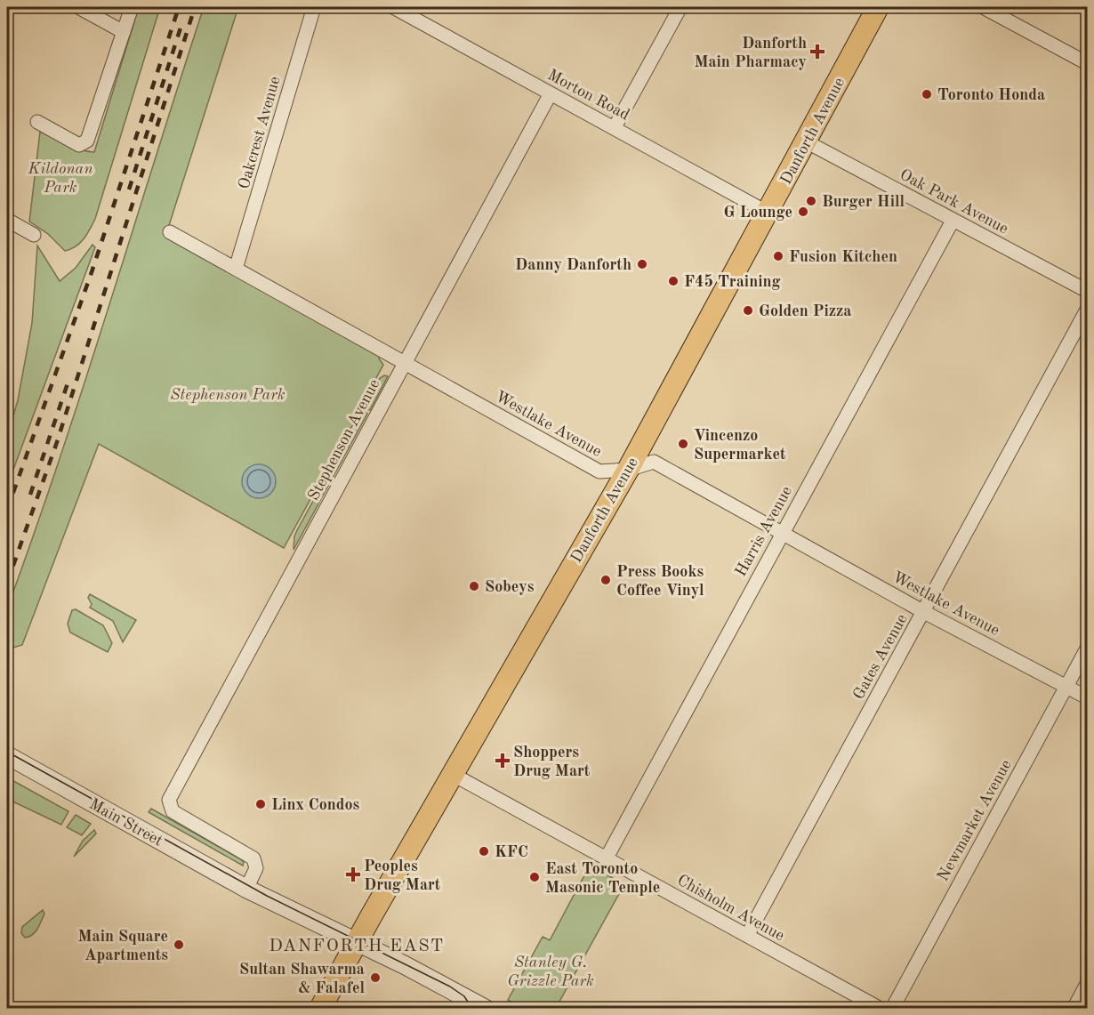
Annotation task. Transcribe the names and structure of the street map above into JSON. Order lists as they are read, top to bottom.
{
  "streets": {
    "main road": ["Danforth Avenue"],
    "street": [
      "Morton Road",
      "Oakcrest Avenue",
      "Oak Park Avenue",
      "Westlake Avenue",
      "Stephenson Avenue",
      "Harris Avenue",
      "Gates Avenue",
      "Newmarket Avenue",
      "Main Street",
      "Chisholm Avenue"
    ]
  },
  "crossings": [
    ["Morton Road", "Danforth Avenue"],
    ["Morton Road", "Stephenson Avenue"],
    ["Danforth Avenue", "Oak Park Avenue"],
    ["Danforth Avenue", "Westlake Avenue"],
    ["Danforth Avenue", "Main Street"],
    ["Danforth Avenue", "Chisholm Avenue"],
    ["Oakcrest Avenue", "Westlake Avenue"],
    ["Oak Park Avenue", "Harris Avenue"],
    ["Westlake Avenue", "Stephenson Avenue"],
    ["Westlake Avenue", "Harris Avenue"],
    ["Westlake Avenue", "Gates Avenue"],
    ["Westlake Avenue", "Newmarket Avenue"],
    ["Stephenson Avenue", "Main Street"],
    ["Harris Avenue", "Chisholm Avenue"],
    ["Gates Avenue", "Chisholm Avenue"]
  ],
  "districts": ["DANFORTH EAST"],
  "parks": ["Kildonan Park", "Stephenson Park", "Stanley G. Grizzle Park"],
  "places": {
    "health": ["Danforth Main Pharmacy", "Shoppers Drug Mart", "Peoples Drug Mart"],
    "other": [
      "Toronto Honda",
      "Burger Hill",
      "G Lounge",
      "Fusion Kitchen",
      "Danny Danforth",
      "F45 Training",
      "Golden Pizza",
      "Vincenzo Supermarket",
      "Press Books Coffee Vinyl",
      "Sobeys",
      "Linx Condos",
      "KFC",
      "East Toronto Masonic Temple",
      "Main Square Apartments",
      "Sultan Shawarma & Falafel"
    ]
  }
}
